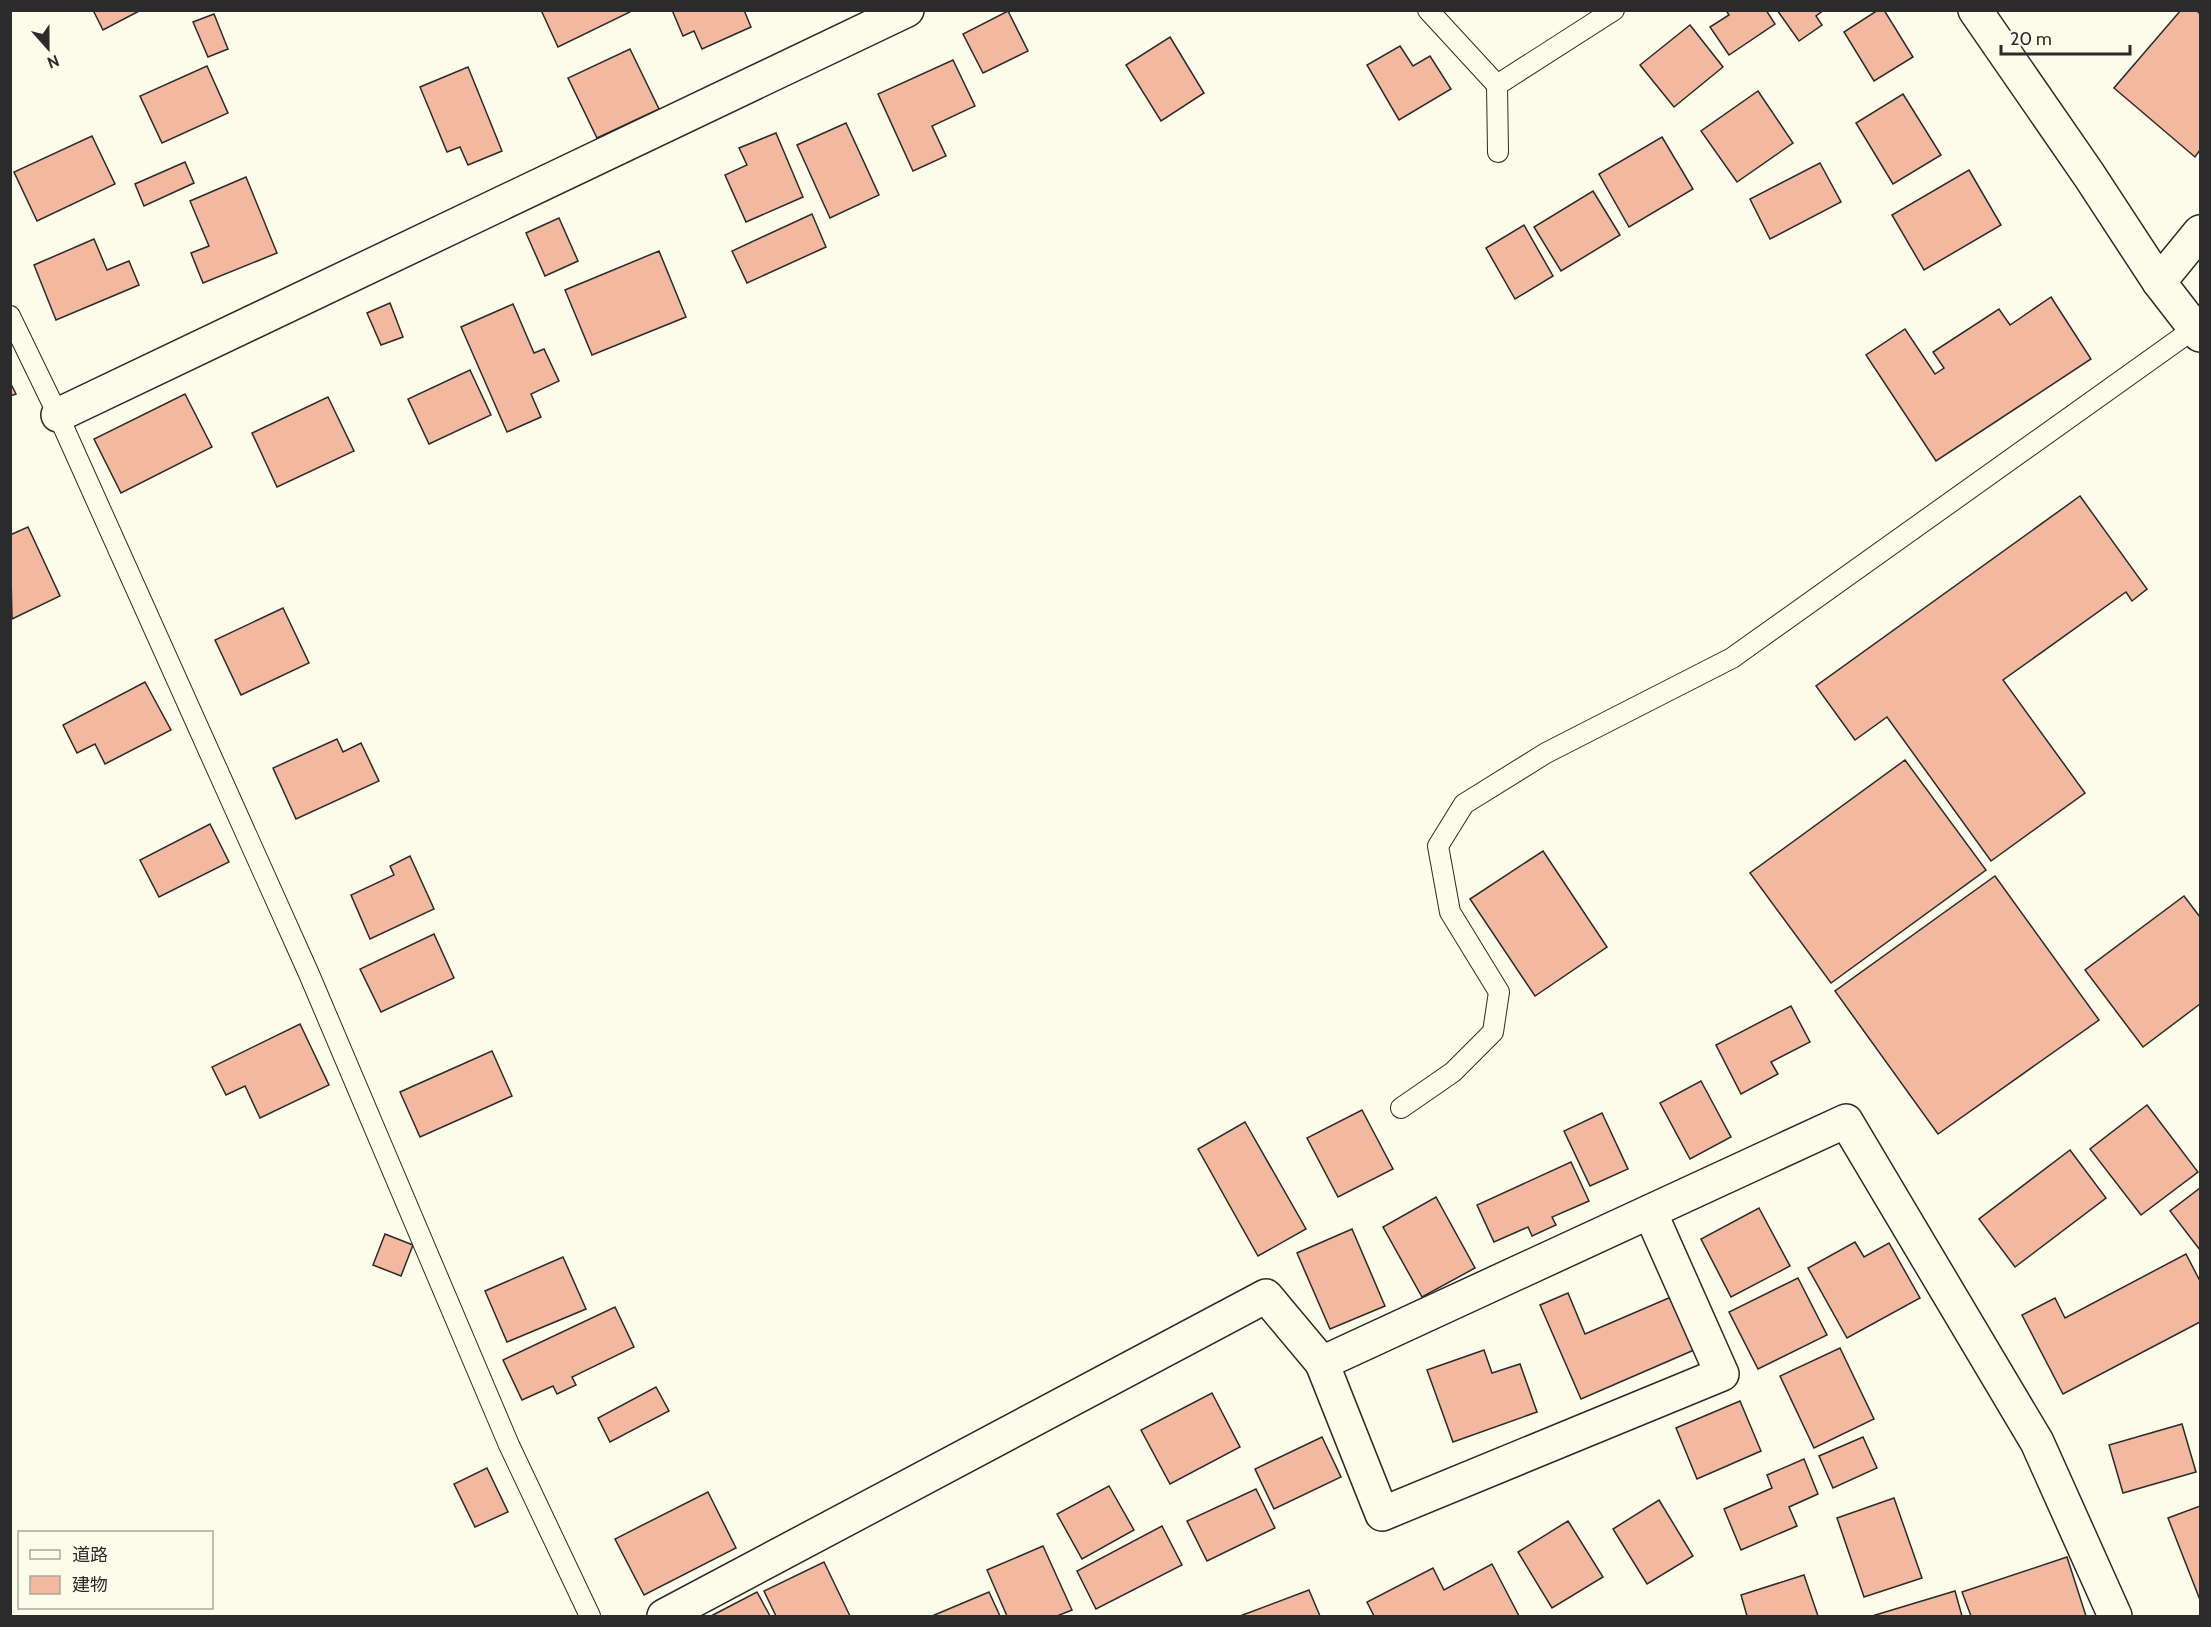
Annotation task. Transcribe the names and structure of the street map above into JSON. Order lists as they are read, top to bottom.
{
  "legend": ["道路", "建物"],
  "scale_bar": "20 m",
  "north": "bottom"
}
